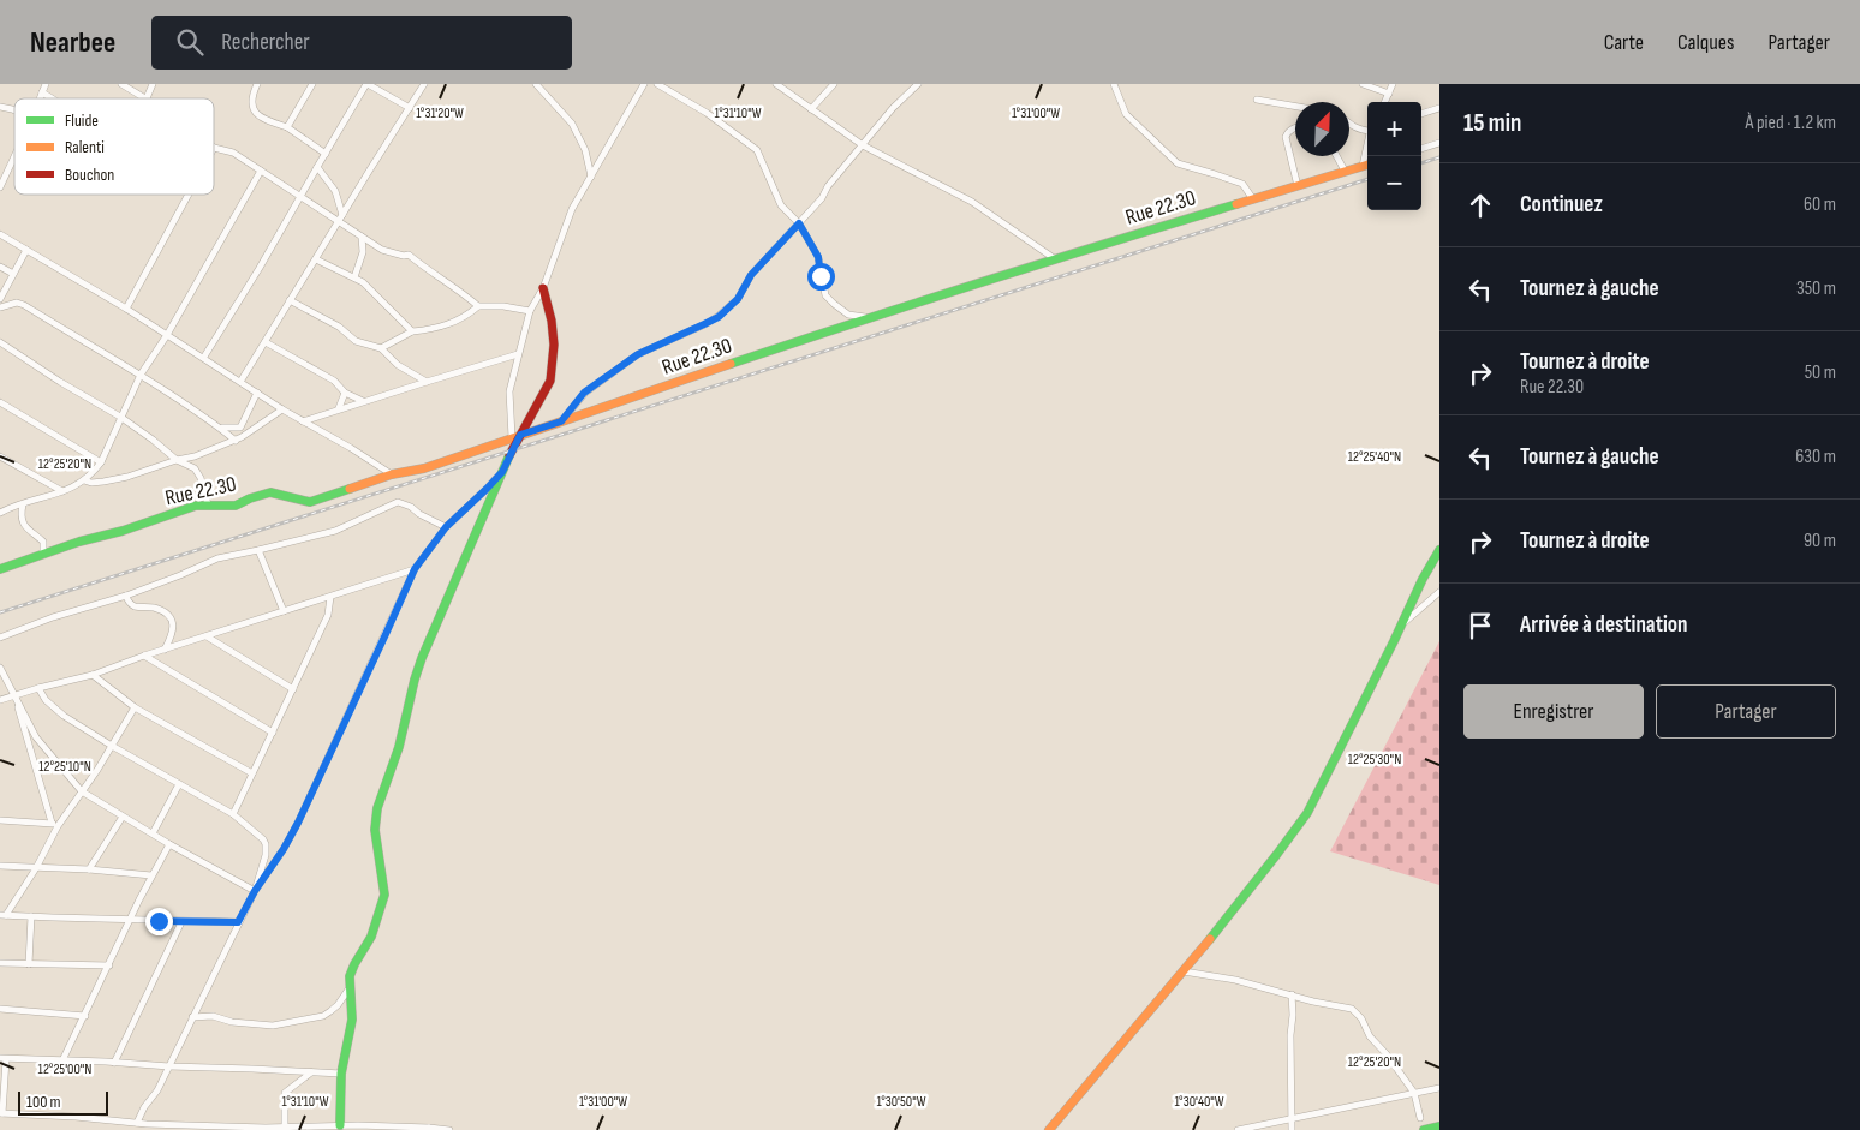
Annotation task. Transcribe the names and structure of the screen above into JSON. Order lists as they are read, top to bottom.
{
  "streets": {
    "street": ["Rue 22.30"]
  },
  "legend": ["Fluide", "Ralenti", "Bouchon"],
  "scale_bar": "100 m",
  "north": "top right",
  "page": {
    "header": "Nearbee",
    "search": "Rechercher",
    "nav": ["Carte", "Calques", "Partager"],
    "heading": ["15 min", "À pied · 1.2 km"],
    "map_buttons": ["+", "−"],
    "list": [
      ["Continuez", "60 m"],
      ["Tournez à gauche", "350 m"],
      ["Tournez à droite", "Rue 22.30", "50 m"],
      ["Tournez à gauche", "630 m"],
      ["Tournez à droite", "90 m"],
      "Arrivée à destination"
    ],
    "buttons": ["Enregistrer", "Partager"],
    "scale": "100 m"
  },
  "coordinates": [
    "1°31'20\"W",
    "1°31'10\"W",
    "1°31'00\"W",
    "12°25'40\"N",
    "12°25'20\"N",
    "12°25'30\"N",
    "12°25'10\"N",
    "12°25'00\"N",
    "1°30'50\"W",
    "1°30'40\"W"
  ]
}
